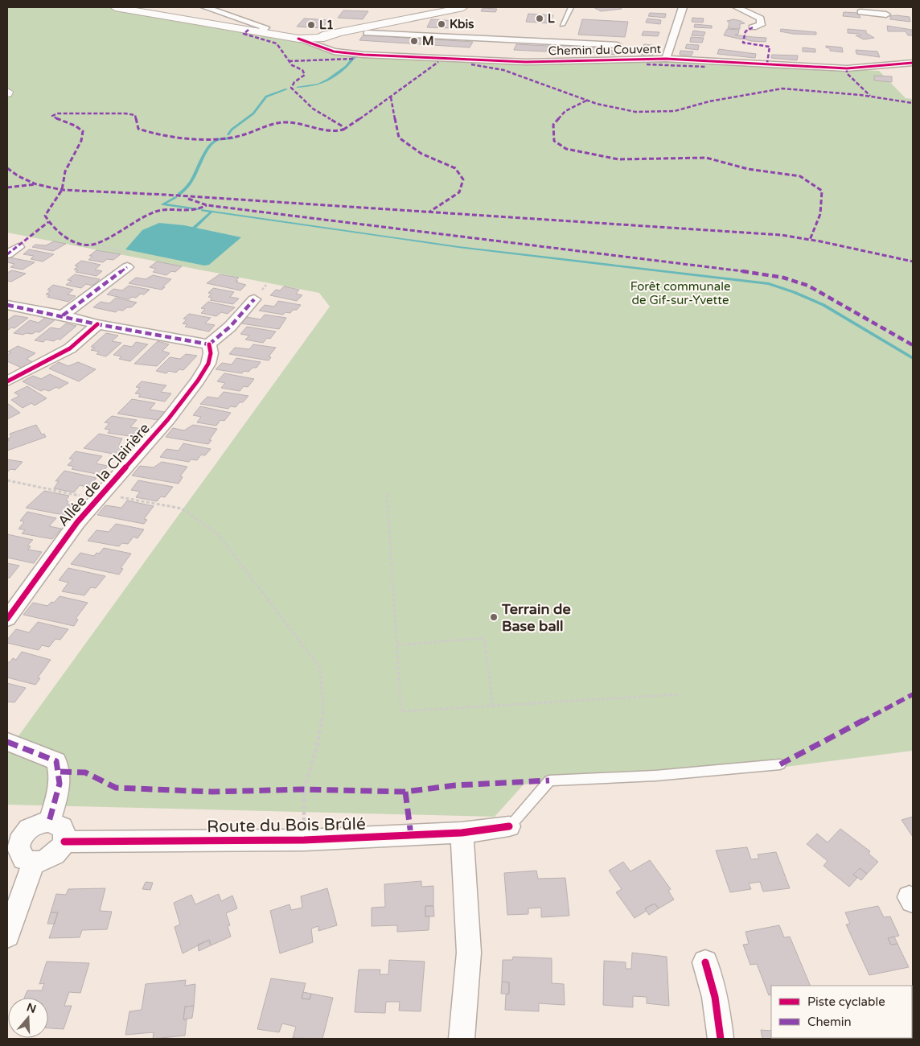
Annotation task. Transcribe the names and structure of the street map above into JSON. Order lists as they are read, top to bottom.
{
  "streets": {
    "street": ["Chemin du Couvent", "Allée de la Clairière", "Route du Bois Brûlé"]
  },
  "parks": ["Forêt communale de Gif-sur-Yvette"],
  "places": [
    "L",
    "Kbis",
    "L1",
    "M",
    "Terrain de Base ball"
  ],
  "legend": ["Piste cyclable", "Chemin"],
  "north": "top"
}
